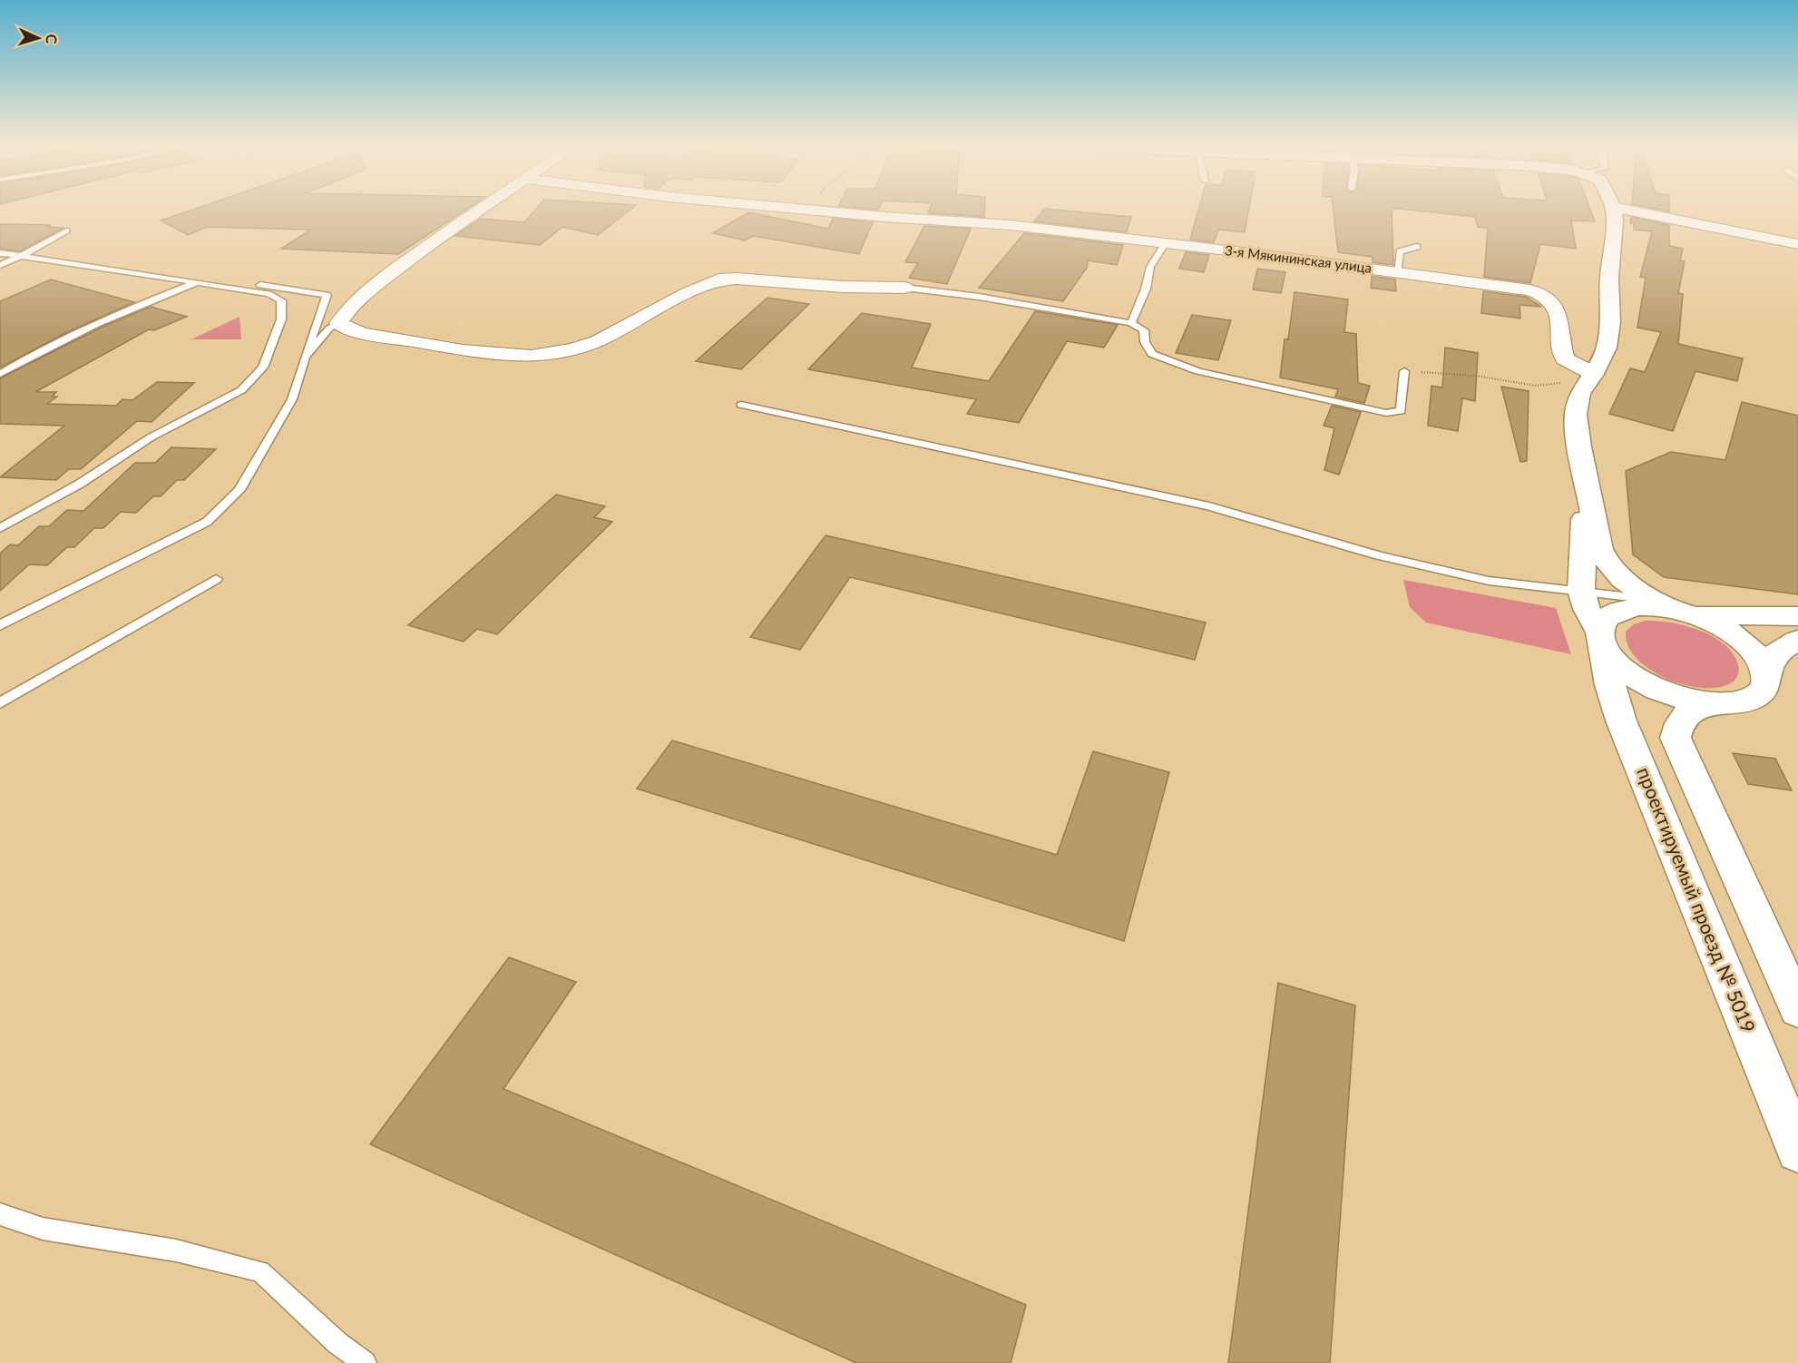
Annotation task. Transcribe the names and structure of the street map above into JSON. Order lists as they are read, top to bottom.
{
  "streets": {
    "street": ["3-я Мякининская улица", "проектируемый проезд № 5019"]
  },
  "north": "right"
}
